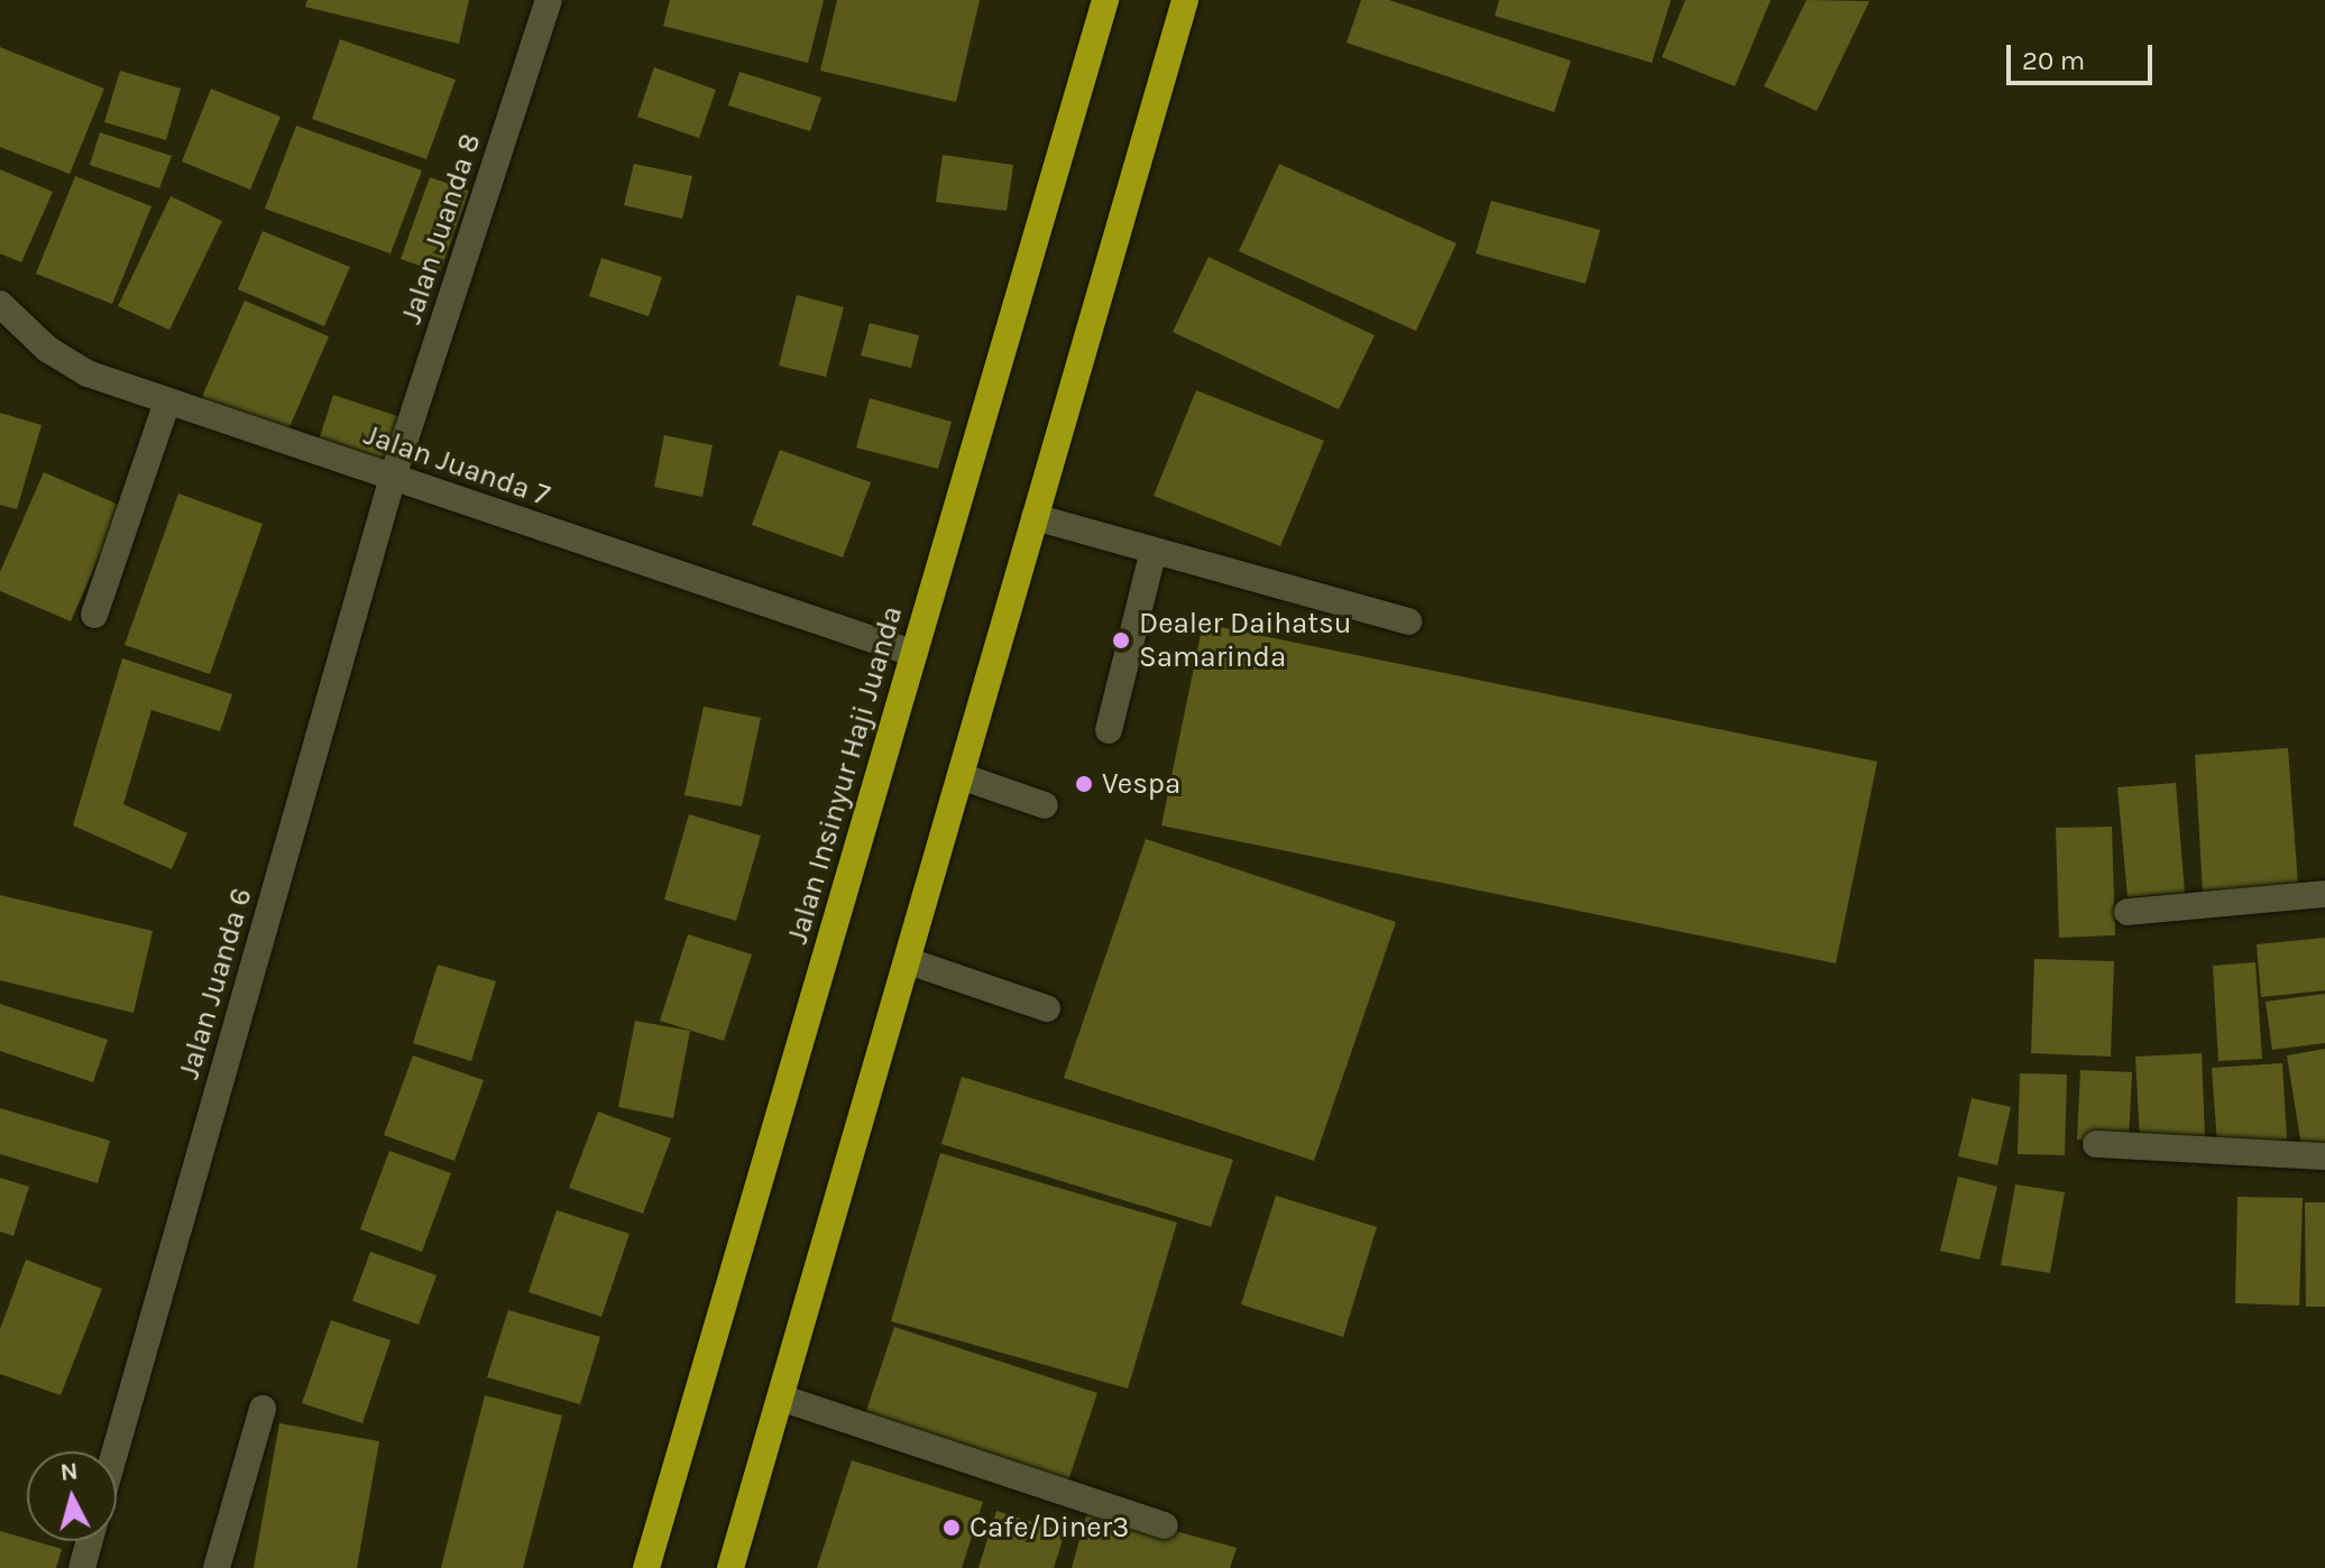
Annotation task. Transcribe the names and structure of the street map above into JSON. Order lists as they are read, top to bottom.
{
  "streets": {
    "highway": ["Jalan Insinyur Haji Juanda"],
    "street": ["Jalan Juanda 8", "Jalan Juanda 7", "Jalan Juanda 6"]
  },
  "crossings": [
    ["Jalan Juanda 8", "Jalan Juanda 7"],
    ["Jalan Juanda 8", "Jalan Juanda 6"],
    ["Jalan Juanda 7", "Jalan Insinyur Haji Juanda"],
    ["Jalan Juanda 7", "Jalan Juanda 6"]
  ],
  "places": ["Dealer Daihatsu Samarinda", "Vespa", "Cafe/Diner3"],
  "scale_bar": "20 m",
  "north": "top"
}
